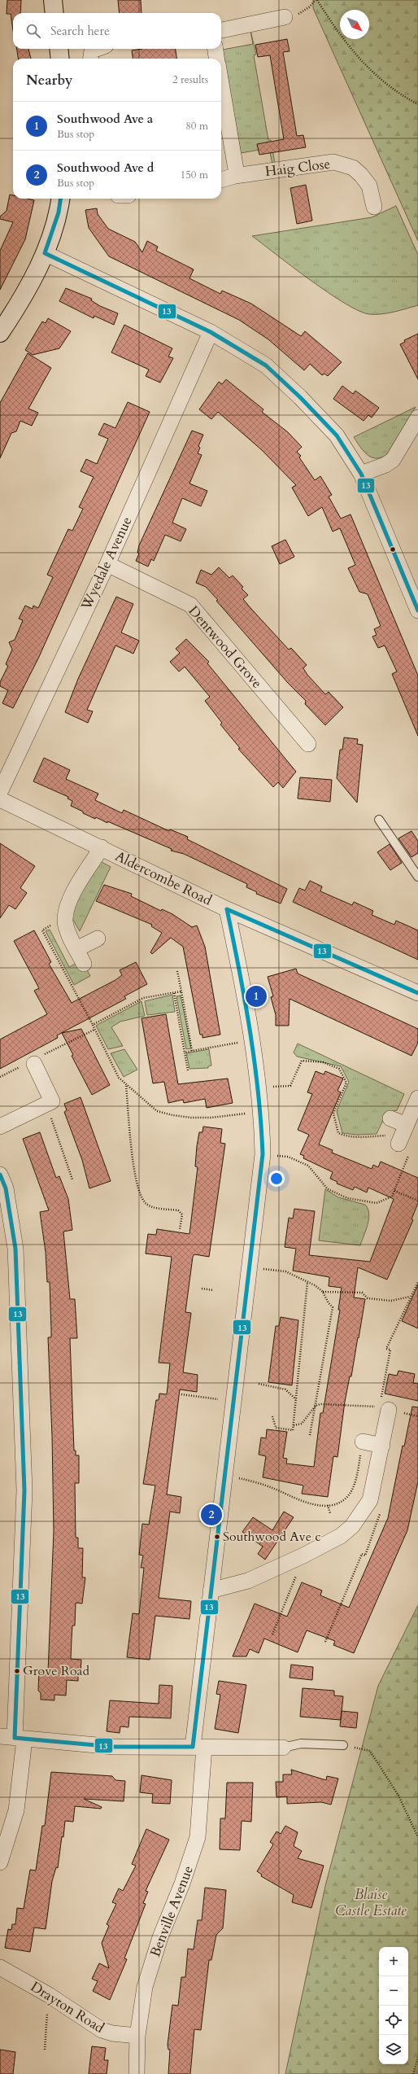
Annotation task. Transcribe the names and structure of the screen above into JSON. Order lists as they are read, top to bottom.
{
  "streets": {
    "street": [
      "Haig Close",
      "Wyedale Avenue",
      "Dentwood Grove",
      "Aldercombe Road",
      "Benville Avenue",
      "Drayton Road"
    ]
  },
  "crossings": [
    ["Wyedale Avenue", "Dentwood Grove"],
    ["Aldercombe Road", "Benville Avenue"],
    ["Benville Avenue", "Drayton Road"]
  ],
  "parks": ["Blaise Castle Estate"],
  "places": ["Southwood Ave c", "Grove Road"],
  "lines": ["transit line 13"],
  "north": "bottom right",
  "page": {
    "search": "Search here",
    "heading": ["Nearby", "2 results"],
    "list": [
      {
        "mark": "1",
        "name": "Southwood Ave a",
        "note": "Bus stop",
        "value": "80 m"
      },
      {
        "mark": "2",
        "name": "Southwood Ave d",
        "note": "Bus stop",
        "value": "150 m"
      }
    ],
    "pins": ["1", "2"],
    "map_buttons": ["+", "−"]
  }
}
